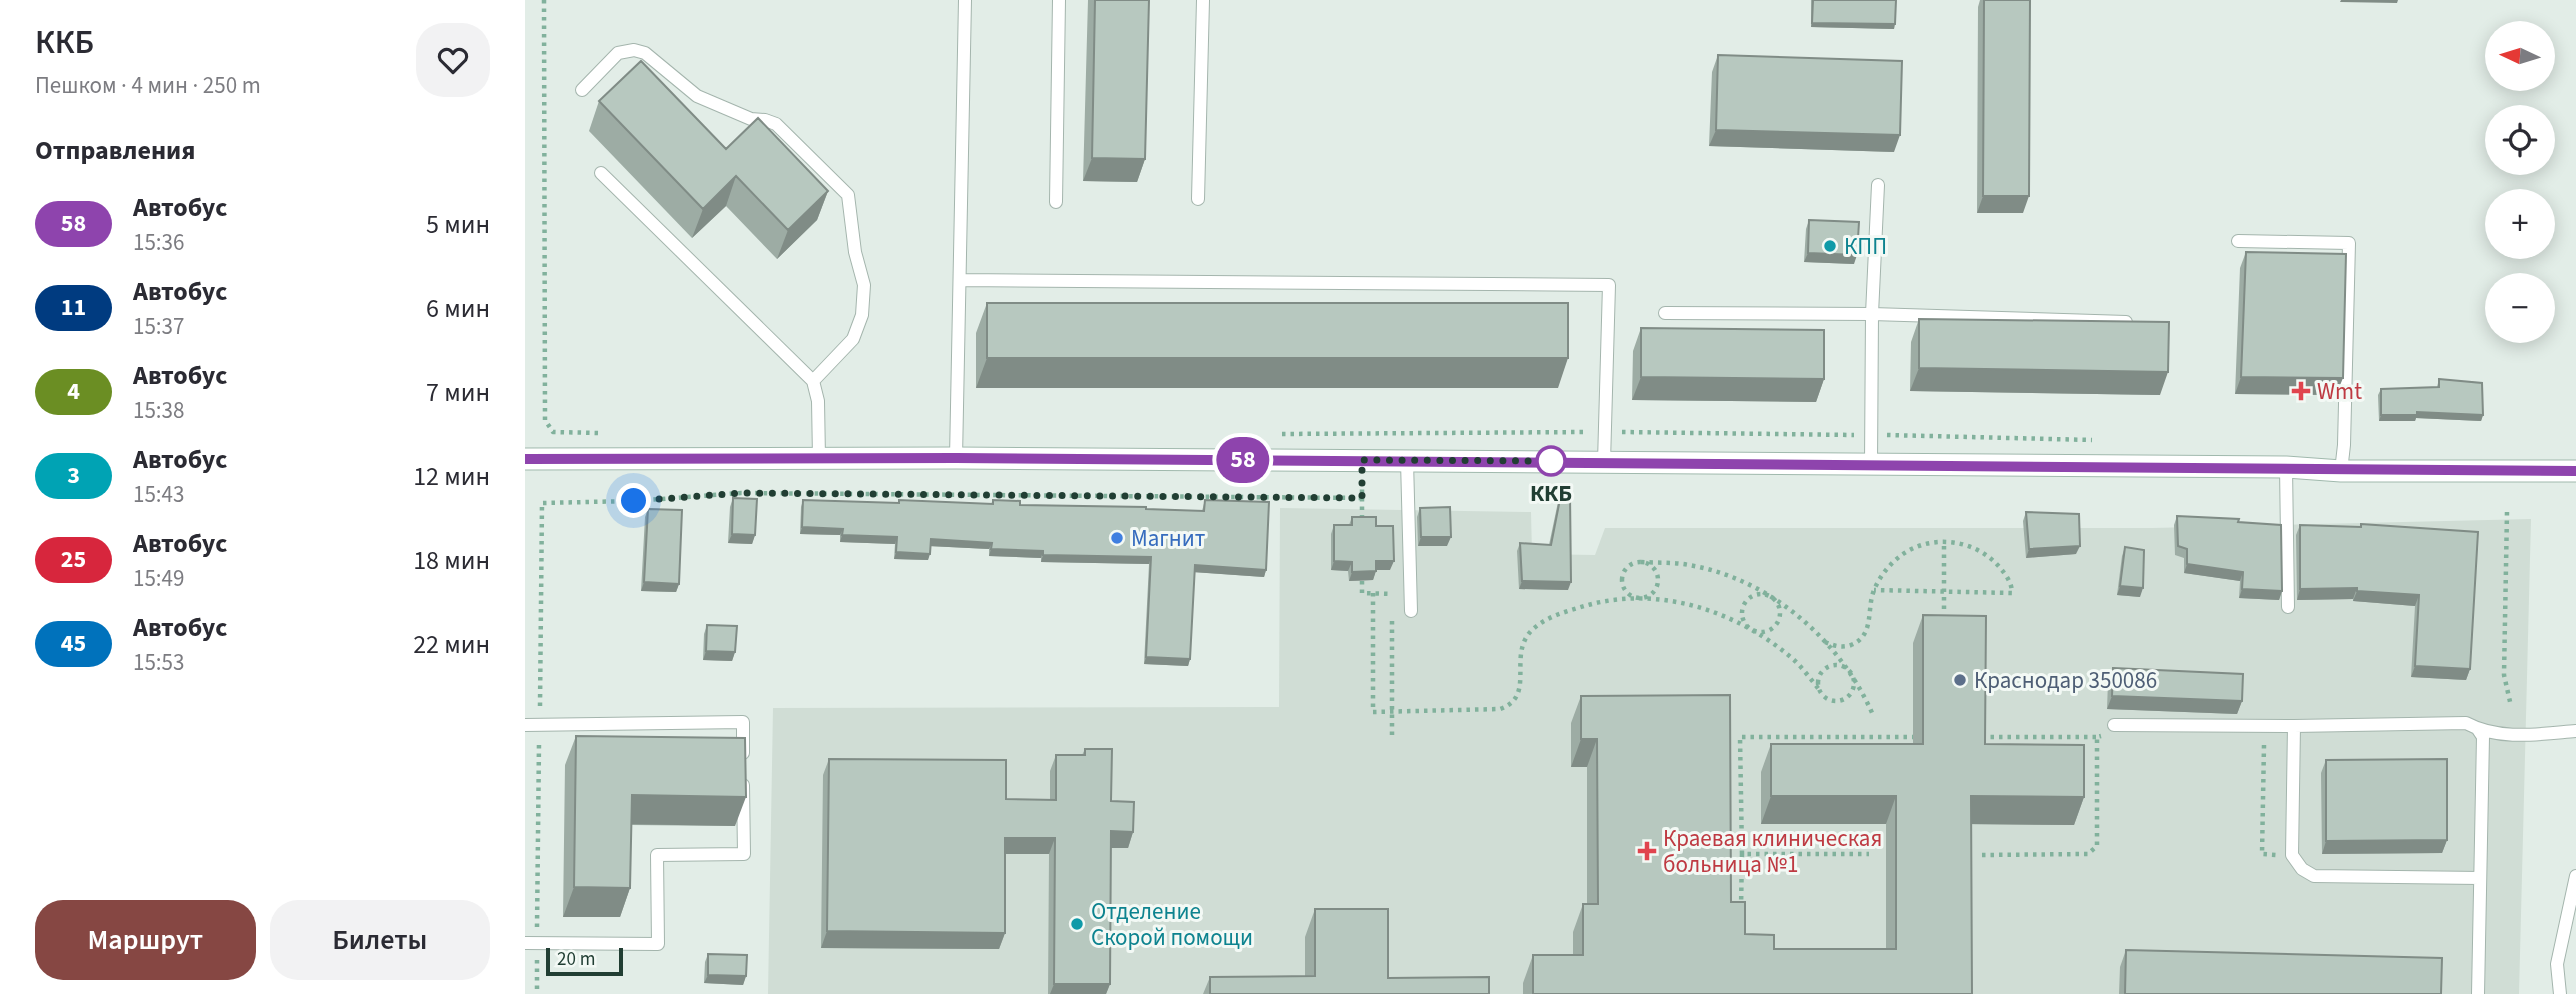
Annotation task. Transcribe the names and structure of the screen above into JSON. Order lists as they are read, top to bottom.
{
  "places": {
    "other": [
      "КПП",
      "ККБ",
      "Магнит",
      "Краснодар 350086",
      "Отделение Скорой помощи"
    ],
    "health": ["Wmt", "Краевая клиническая больница №1"]
  },
  "lines": ["bus line 58"],
  "scale_bar": "20 m",
  "north": "left",
  "page": {
    "heading": [
      ["ККБ", "Пешком · 4 мин · 250 m"],
      "Отправления"
    ],
    "on_map": "58",
    "map_buttons": ["+", "−"],
    "list": [
      {
        "mark": "58",
        "name": "Автобус",
        "note": "15:36",
        "value": "5 мин"
      },
      {
        "mark": "11",
        "name": "Автобус",
        "note": "15:37",
        "value": "6 мин"
      },
      {
        "mark": "4",
        "name": "Автобус",
        "note": "15:38",
        "value": "7 мин"
      },
      {
        "mark": "3",
        "name": "Автобус",
        "note": "15:43",
        "value": "12 мин"
      },
      {
        "mark": "25",
        "name": "Автобус",
        "note": "15:49",
        "value": "18 мин"
      },
      {
        "mark": "45",
        "name": "Автобус",
        "note": "15:53",
        "value": "22 мин"
      }
    ],
    "buttons": ["Маршрут", "Билеты"],
    "scale": "20 m"
  }
}
